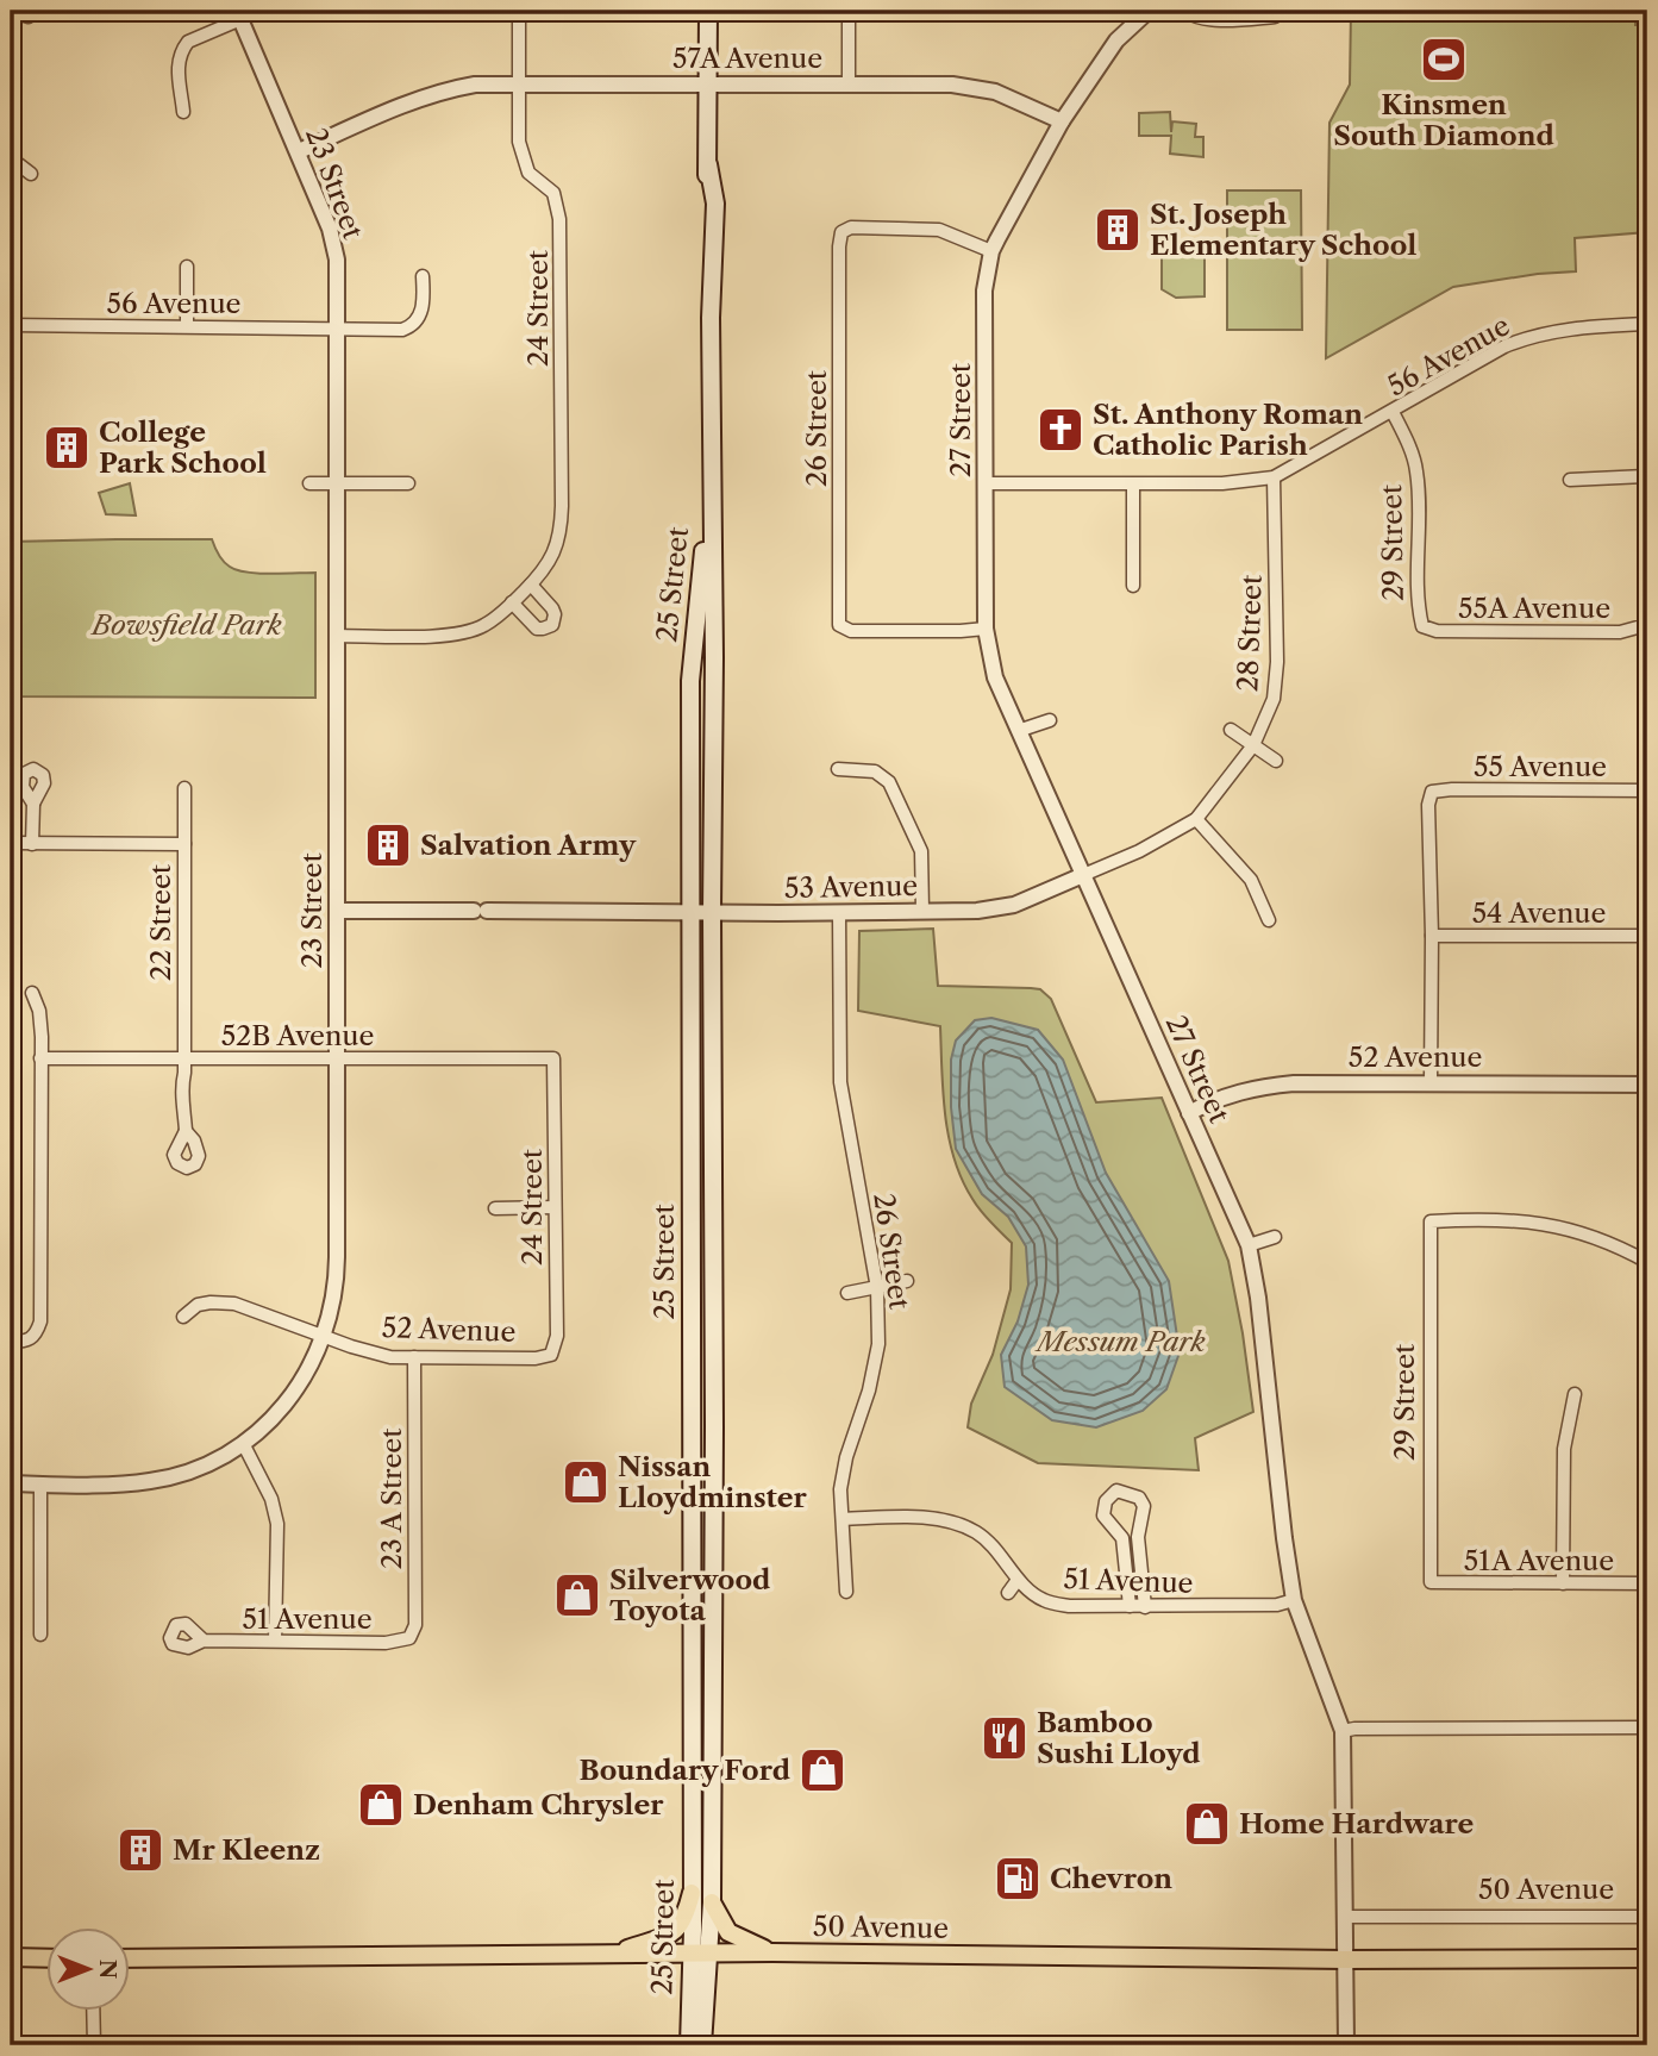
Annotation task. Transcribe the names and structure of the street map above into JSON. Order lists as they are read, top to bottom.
{
  "streets": {
    "main road": ["25 Street", "50 Avenue"],
    "street": [
      "57A Avenue",
      "23 Street",
      "56 Avenue",
      "24 Street",
      "27 Street",
      "26 Street",
      "29 Street",
      "55A Avenue",
      "28 Street",
      "55 Avenue",
      "53 Avenue",
      "54 Avenue",
      "22 Street",
      "52B Avenue",
      "52 Avenue",
      "23 A Street",
      "51A Avenue",
      "51 Avenue"
    ]
  },
  "crossings": [
    ["57A Avenue", "23 Street"],
    ["57A Avenue", "24 Street"],
    ["57A Avenue", "27 Street"],
    ["57A Avenue", "25 Street"],
    ["23 Street", "56 Avenue"],
    ["23 Street", "53 Avenue"],
    ["23 Street", "52B Avenue"],
    ["23 Street", "52 Avenue"],
    ["56 Avenue", "27 Street"],
    ["56 Avenue", "29 Street"],
    ["56 Avenue", "28 Street"],
    ["24 Street", "52B Avenue"],
    ["24 Street", "52 Avenue"],
    ["27 Street", "26 Street"],
    ["27 Street", "53 Avenue"],
    ["27 Street", "52 Avenue"],
    ["27 Street", "51 Avenue"],
    ["26 Street", "53 Avenue"],
    ["26 Street", "51 Avenue"],
    ["29 Street", "55A Avenue"],
    ["29 Street", "51A Avenue"],
    ["25 Street", "53 Avenue"],
    ["25 Street", "50 Avenue"],
    ["28 Street", "53 Avenue"],
    ["55 Avenue", "54 Avenue"],
    ["22 Street", "52B Avenue"],
    ["52 Avenue", "23 A Street"],
    ["23 A Street", "51 Avenue"]
  ],
  "parks": ["Bowsfield Park", "Messum Park"],
  "places": {
    "sports": ["Kinsmen South Diamond"],
    "building": [
      "St. Joseph Elementary School",
      "College Park School",
      "Salvation Army",
      "Mr Kleenz"
    ],
    "church": ["St. Anthony Roman Catholic Parish"],
    "shop": [
      "Nissan Lloydminster",
      "Silverwood Toyota",
      "Boundary Ford",
      "Denham Chrysler",
      "Home Hardware"
    ],
    "restaurant": ["Bamboo Sushi Lloyd"],
    "fuel station": ["Chevron"]
  },
  "north": "right"
}
